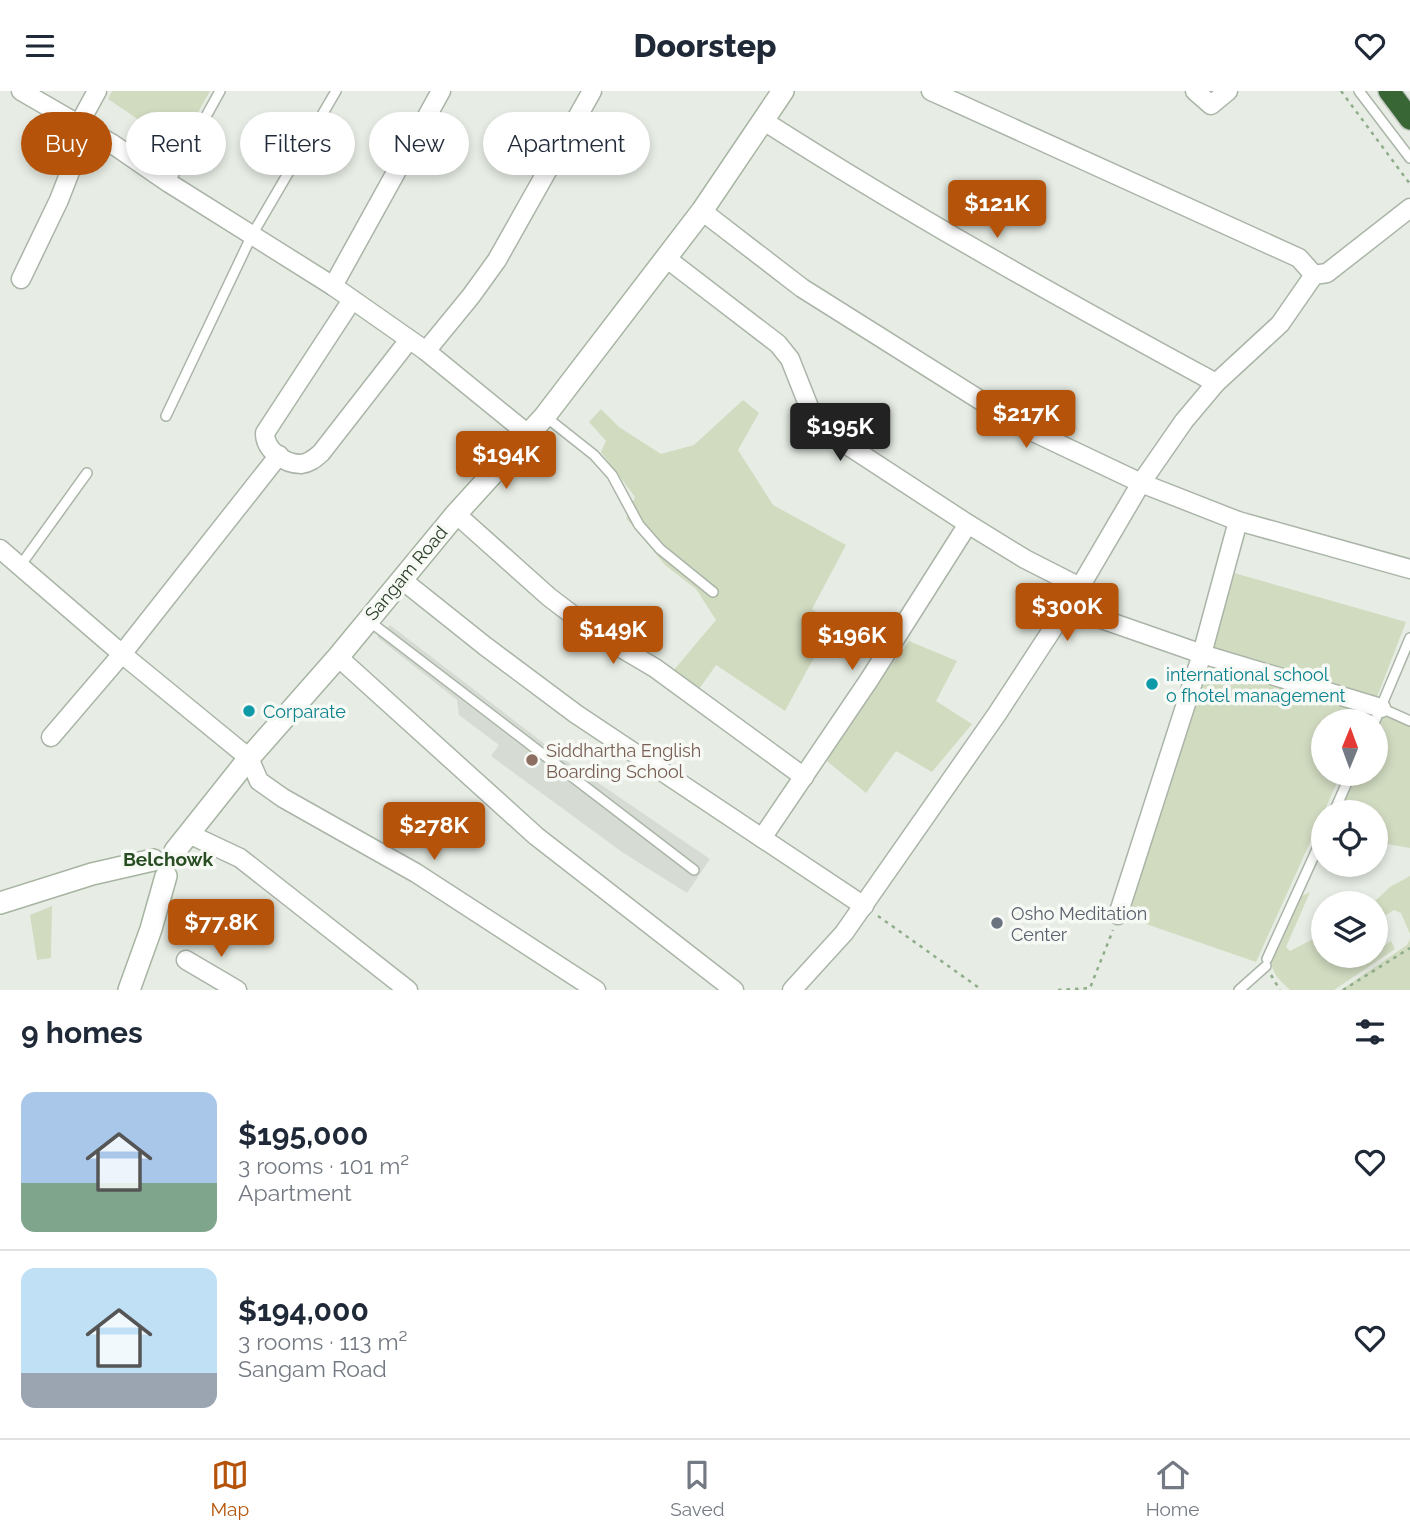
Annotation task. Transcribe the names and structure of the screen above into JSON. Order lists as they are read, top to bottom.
{
  "streets": {
    "street": ["Sangam Road"]
  },
  "districts": ["Belchowk"],
  "places": [
    "international school o fhotel management",
    "Corparate",
    "Siddhartha English Boarding School",
    "Osho Meditation Center"
  ],
  "north": "top",
  "page": {
    "header": "Doorstep",
    "chip": [
      "Buy",
      "Rent",
      "Filters",
      "New",
      "Apartment"
    ],
    "price": [
      "$121K",
      "$217K",
      "$195K",
      "$194K",
      "$300K",
      "$149K",
      "$196K",
      "$278K",
      "$77.8K"
    ],
    "heading": "9 homes",
    "list": [
      {
        "name": "$195,000",
        "note": "3 rooms · 101 m² · Apartment"
      },
      {
        "name": "$194,000",
        "note": "3 rooms · 113 m² · Sangam Road"
      }
    ],
    "tabs": ["Map", "Saved", "Home"]
  }
}
